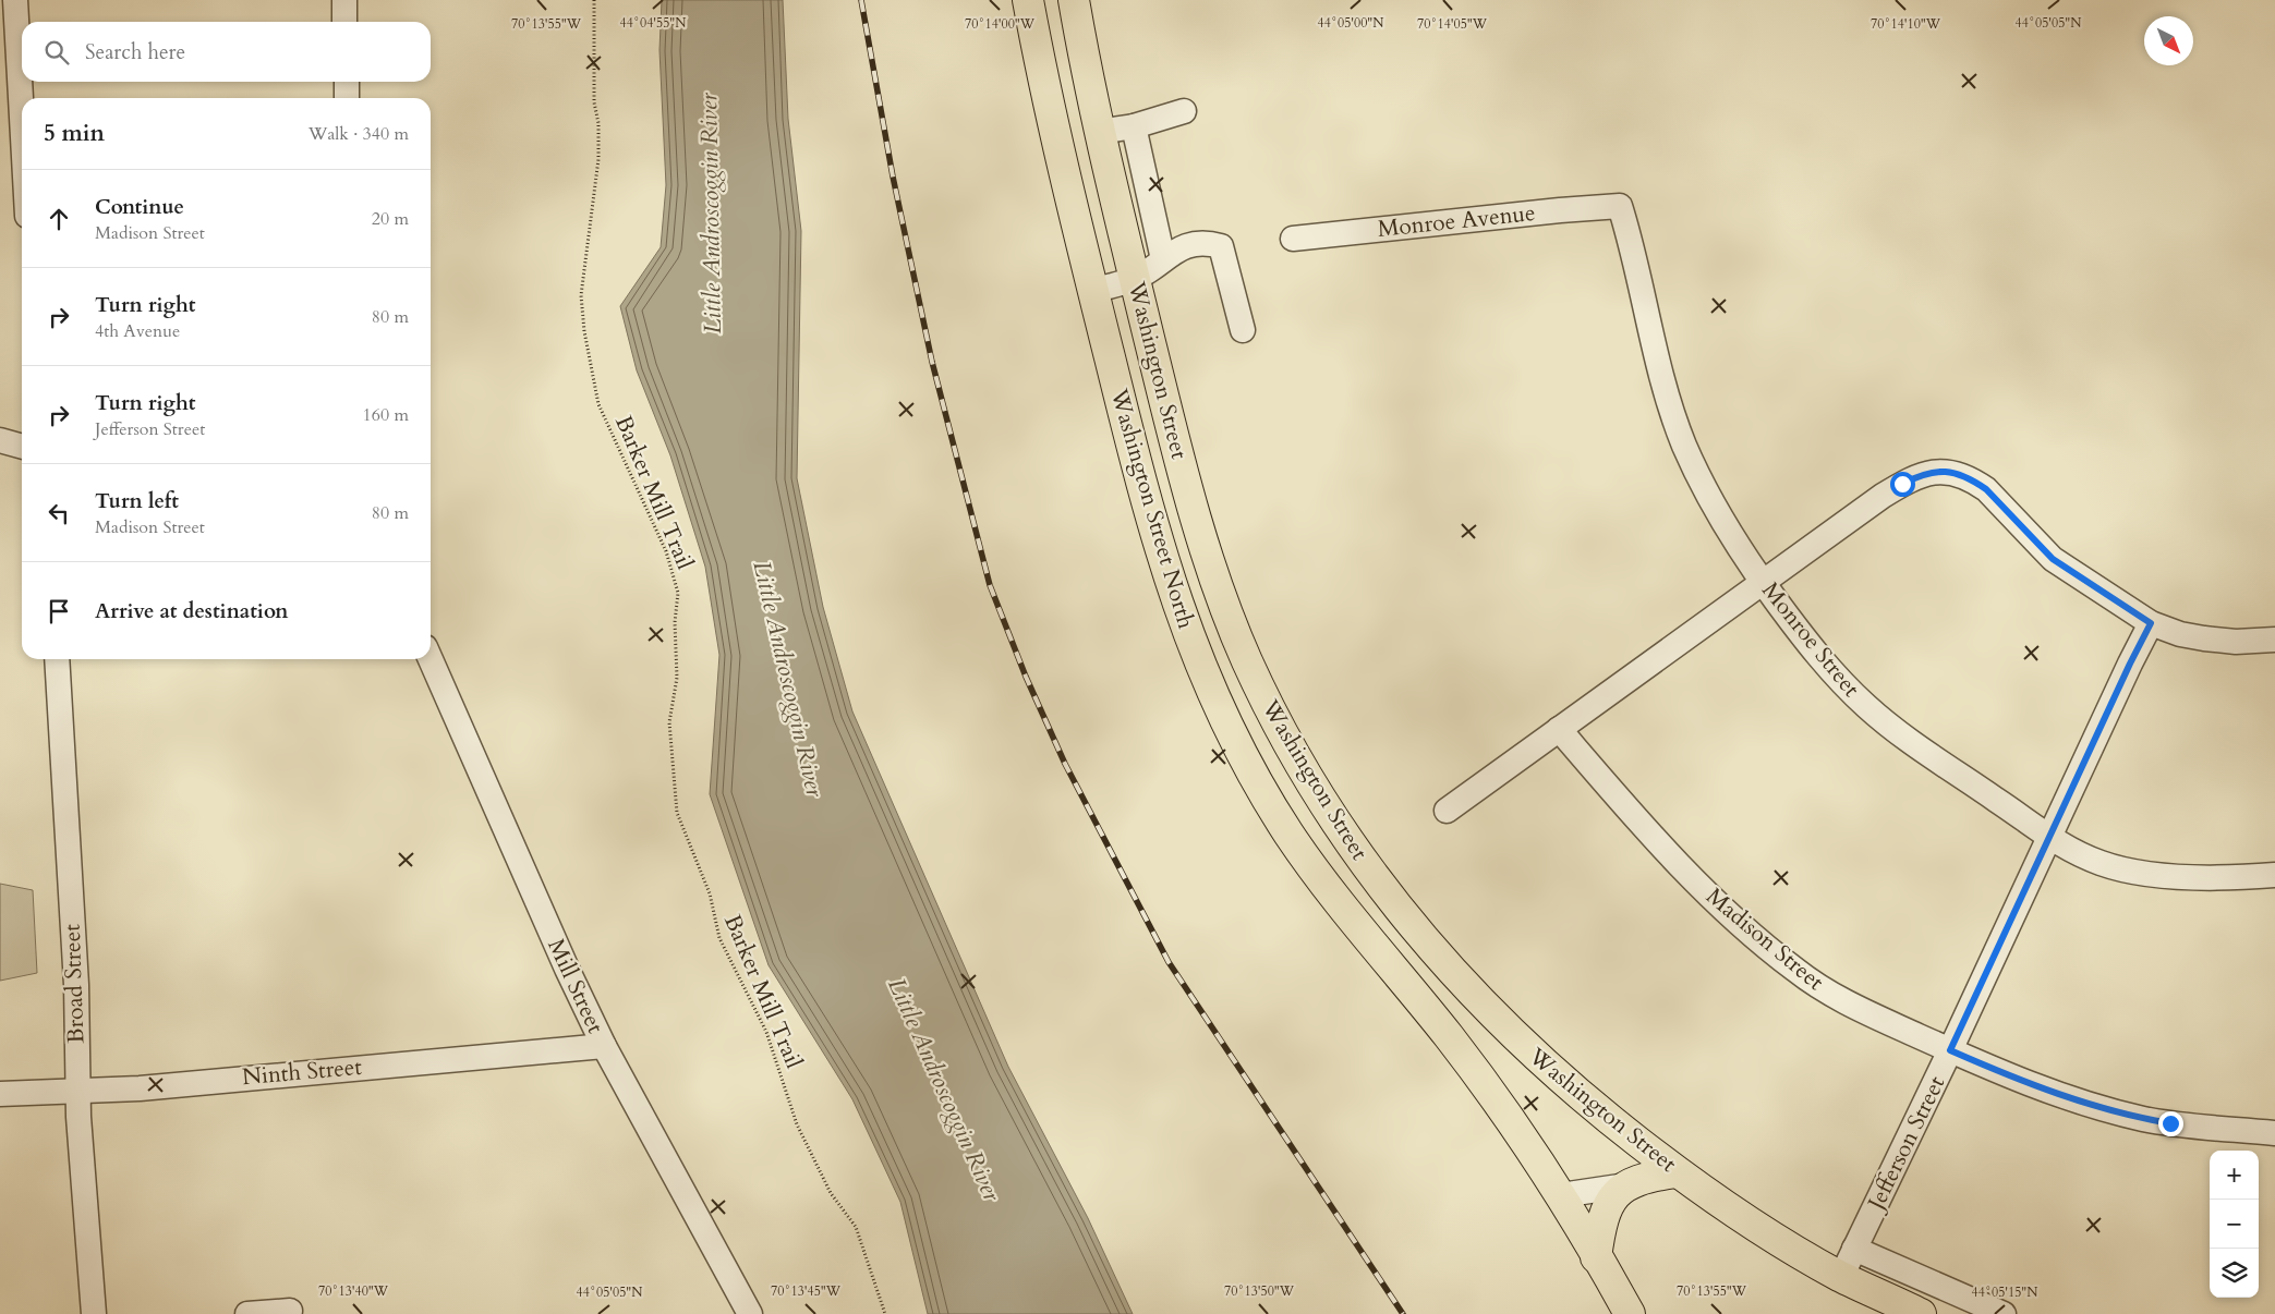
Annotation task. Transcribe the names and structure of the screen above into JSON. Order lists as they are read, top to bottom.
{
  "streets": {
    "highway": ["Washington Street", "Washington Street North"],
    "street": [
      "Monroe Avenue",
      "Monroe Street",
      "Madison Street",
      "Broad Street",
      "Mill Street",
      "Ninth Street",
      "Jefferson Street"
    ],
    "path": ["Barker Mill Trail"]
  },
  "crossings": [
    ["Monroe Avenue", "Monroe Street"],
    ["Washington Street", "Jefferson Street"],
    ["Monroe Street", "Jefferson Street"],
    ["Madison Street", "Jefferson Street"],
    ["Broad Street", "Ninth Street"],
    ["Mill Street", "Ninth Street"]
  ],
  "water": ["Little Androscoggin River"],
  "north": "bottom right",
  "page": {
    "search": "Search here",
    "heading": ["5 min", "Walk · 340 m"],
    "list": [
      ["Continue", "Madison Street", "20 m"],
      ["Turn right", "4th Avenue", "80 m"],
      ["Turn right", "Jefferson Street", "160 m"],
      ["Turn left", "Madison Street", "80 m"],
      "Arrive at destination"
    ],
    "map_buttons": ["+", "−"]
  },
  "coordinates": [
    "44°04'55\"N",
    "44°05'00\"N",
    "44°05'05\"N",
    "70°13'55\"W",
    "70°14'00\"W",
    "70°14'05\"W",
    "70°14'10\"W",
    "70°13'40\"W",
    "70°13'45\"W",
    "70°13'50\"W",
    "44°05'15\"N"
  ]
}
